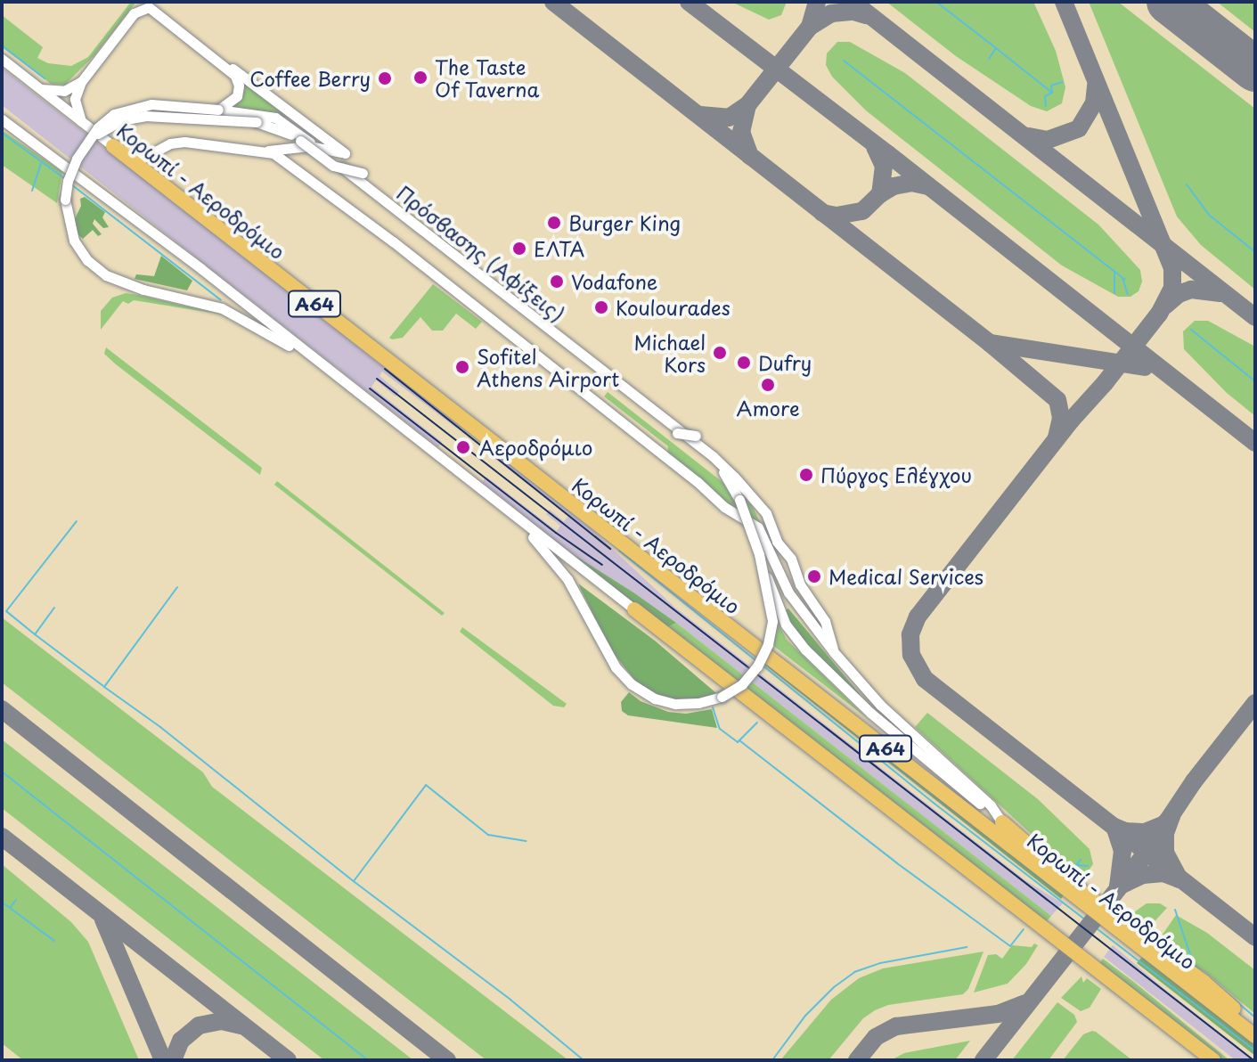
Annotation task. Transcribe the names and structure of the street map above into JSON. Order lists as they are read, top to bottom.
{
  "streets": {
    "highway": ["Κορωπί - Αεροδρόμιο", "Α64"],
    "street": ["Πρόσβασης (Αφίξεις)"]
  },
  "places": [
    "The Taste Of Taverna",
    "Coffee Berry",
    "Burger King",
    "ΕΛΤΑ",
    "Vodafone",
    "Koulourades",
    "Michael Kors",
    "Dufry",
    "Sofitel Athens Airport",
    "Amore",
    "Αεροδρόμιο",
    "Πύργος Ελέγχου",
    "Medical Services"
  ]
}
